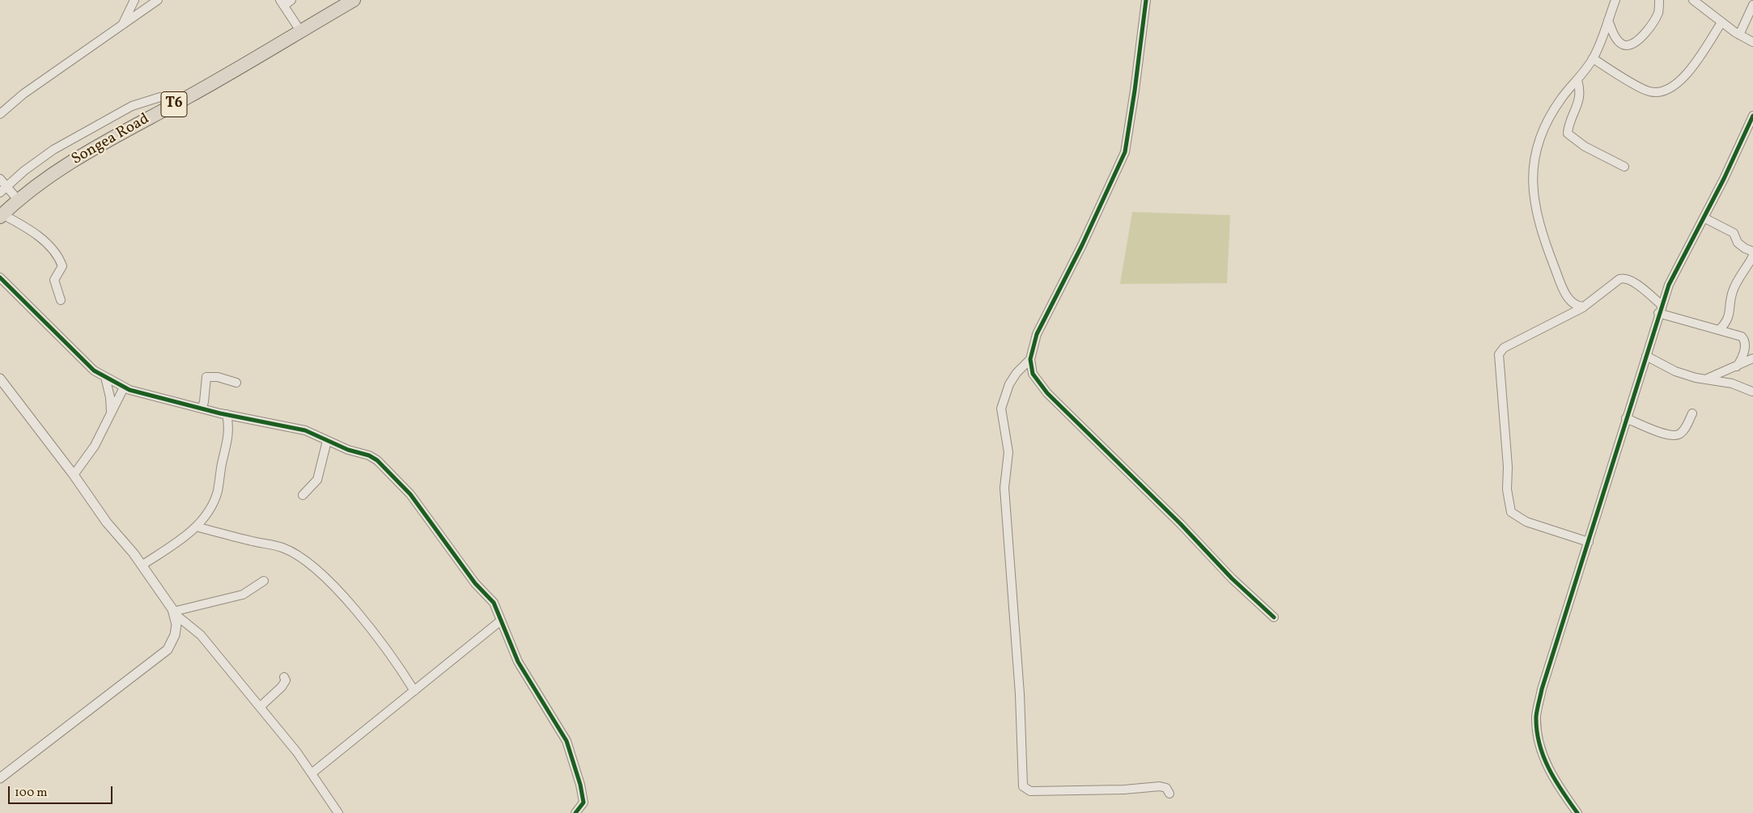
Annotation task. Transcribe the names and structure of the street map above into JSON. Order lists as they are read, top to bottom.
{
  "streets": {
    "highway": ["T6", "Songea Road"]
  },
  "scale_bar": "100 m"
}
